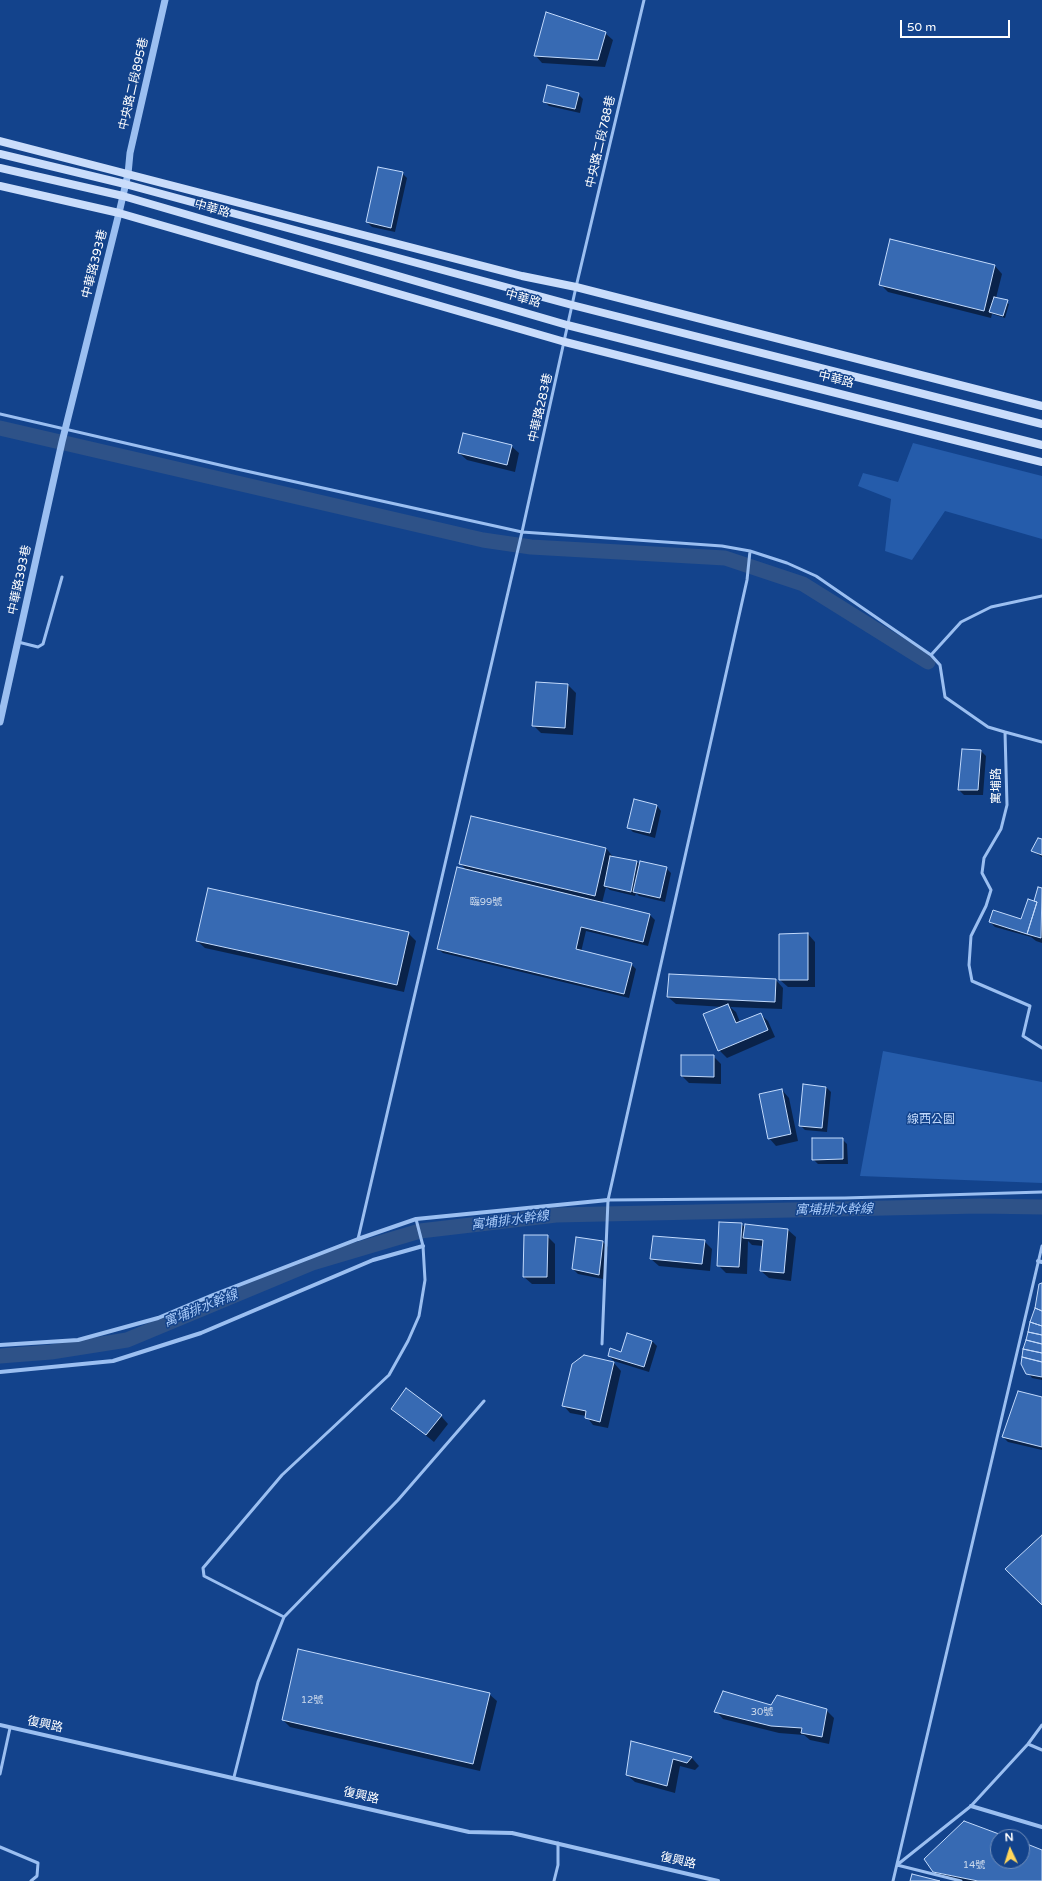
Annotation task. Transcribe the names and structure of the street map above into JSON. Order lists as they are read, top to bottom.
{
  "streets": {
    "main road": ["中華路"],
    "street": ["中央路二段895巷", "中華路393巷", "復興路"],
    "lane": ["中央路二段788巷", "中華路283巷", "寓埔路"]
  },
  "crossings": [
    ["中央路二段895巷", "中華路"],
    ["中央路二段895巷", "中華路393巷"],
    ["中央路二段788巷", "中華路"],
    ["中央路二段788巷", "中華路283巷"],
    ["中華路", "中華路393巷"],
    ["中華路", "中華路283巷"]
  ],
  "water": ["寓埔排水幹線"],
  "parks": ["線西公園"],
  "house_numbers": [
    "臨99號",
    "12號",
    "30號",
    "14號"
  ],
  "scale_bar": "50 m",
  "north": "top"
}
